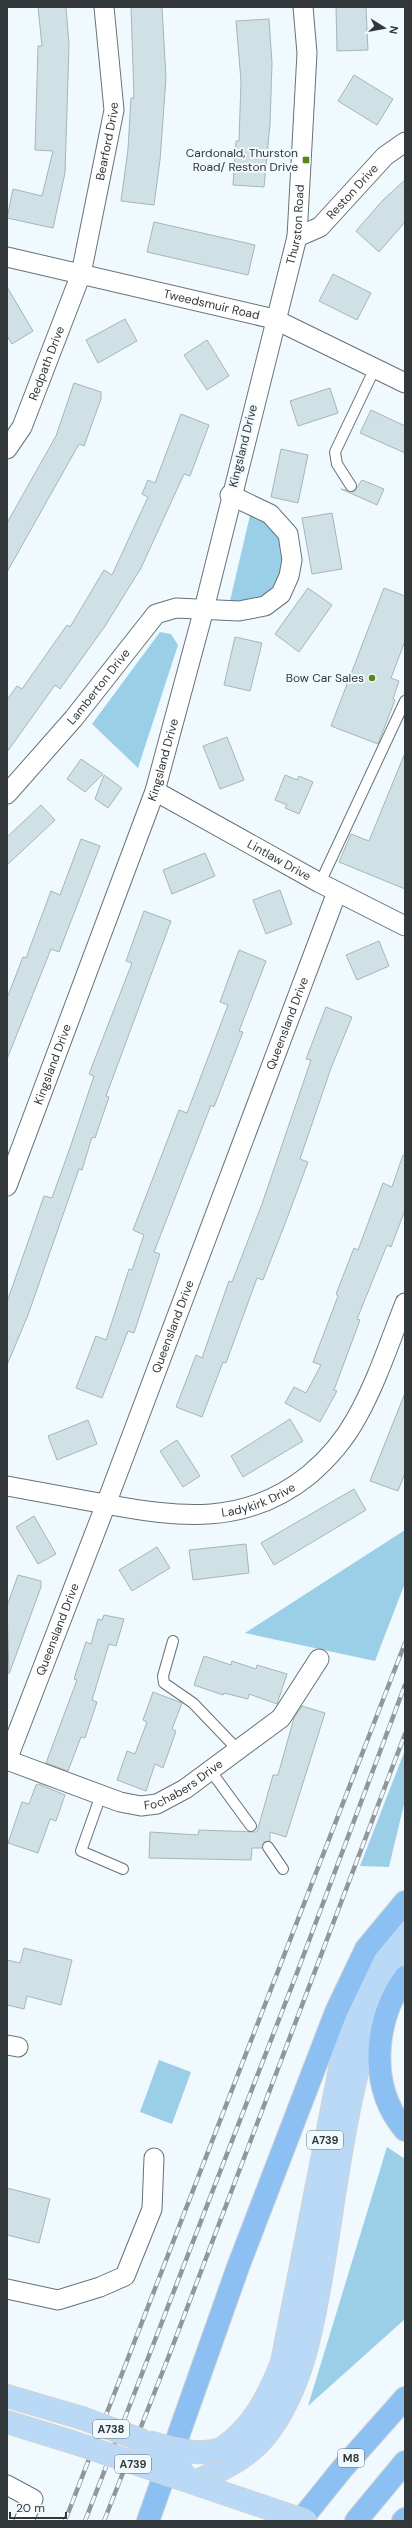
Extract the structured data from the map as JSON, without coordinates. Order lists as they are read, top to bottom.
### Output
{
  "streets": {
    "highway": ["M8"],
    "main road": ["A739", "A738"],
    "street": [
      "Bearford Drive",
      "Reston Drive",
      "Thurston Road",
      "Tweedsmuir Road",
      "Redpath Drive",
      "Kingsland Drive",
      "Lamberton Drive",
      "Lintlaw Drive",
      "Queensland Drive",
      "Ladykirk Drive",
      "Fochabers Drive"
    ]
  },
  "crossings": [
    ["Bearford Drive", "Tweedsmuir Road"],
    ["Bearford Drive", "Redpath Drive"],
    ["Reston Drive", "Thurston Road"],
    ["Thurston Road", "Tweedsmuir Road"],
    ["Thurston Road", "Kingsland Drive"],
    ["Tweedsmuir Road", "Redpath Drive"],
    ["Tweedsmuir Road", "Kingsland Drive"],
    ["Kingsland Drive", "Lamberton Drive"],
    ["Kingsland Drive", "Lintlaw Drive"],
    ["Lintlaw Drive", "Queensland Drive"],
    ["Queensland Drive", "Ladykirk Drive"],
    ["Queensland Drive", "Fochabers Drive"],
    ["A739", "A738"]
  ],
  "places": {
    "transit": ["Cardonald, Thurston Road/ Reston Drive"],
    "other": ["Bow Car Sales"]
  },
  "scale_bar": "20 m",
  "north": "right"
}
